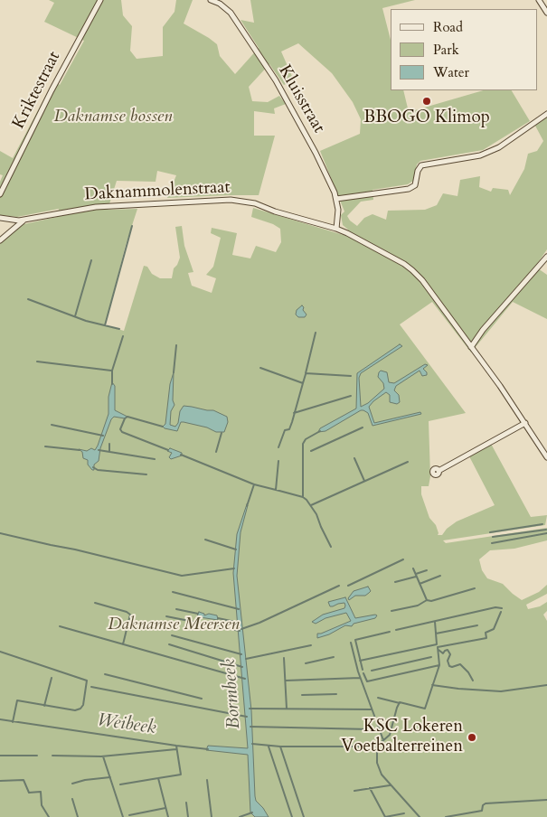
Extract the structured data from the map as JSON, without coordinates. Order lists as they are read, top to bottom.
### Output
{
  "streets": {
    "street": ["Kriktestraat", "Kluisstraat", "Daknammolenstraat"]
  },
  "crossings": [
    ["Kluisstraat", "Daknammolenstraat"]
  ],
  "water": ["Bormbeek", "Weibeek"],
  "parks": ["Daknamse bossen", "Daknamse Meersen"],
  "places": ["BBOGO Klimop", "KSC Lokeren Voetbalterreinen"],
  "legend": ["Road", "Park", "Water"]
}
